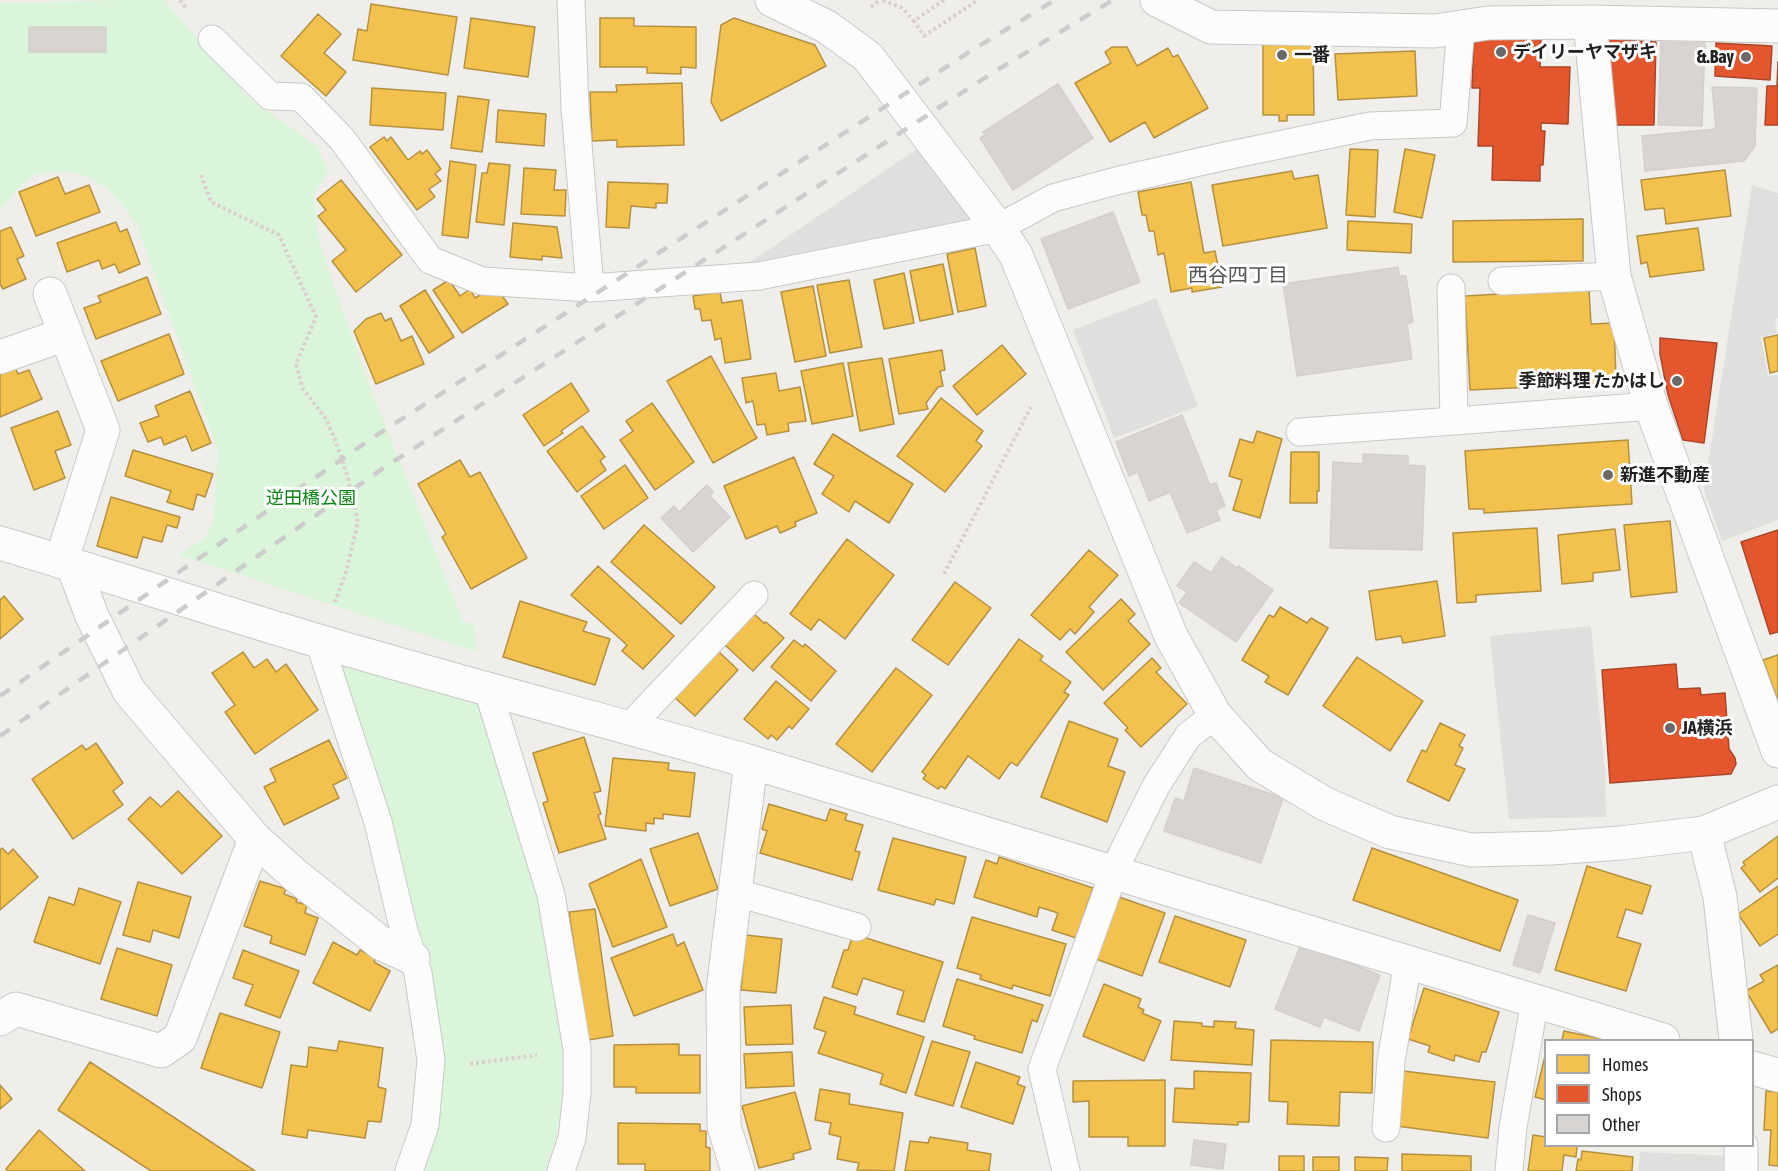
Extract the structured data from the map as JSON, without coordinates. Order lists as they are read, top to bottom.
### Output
{
  "districts": ["西谷四丁目"],
  "parks": ["逆田橋公園"],
  "places": [
    "デイリーヤマザキ",
    "一番",
    "&.Bay",
    "季節料理 たかはし",
    "新進不動産",
    "JA横浜"
  ],
  "legend": ["Homes", "Shops", "Other"]
}
